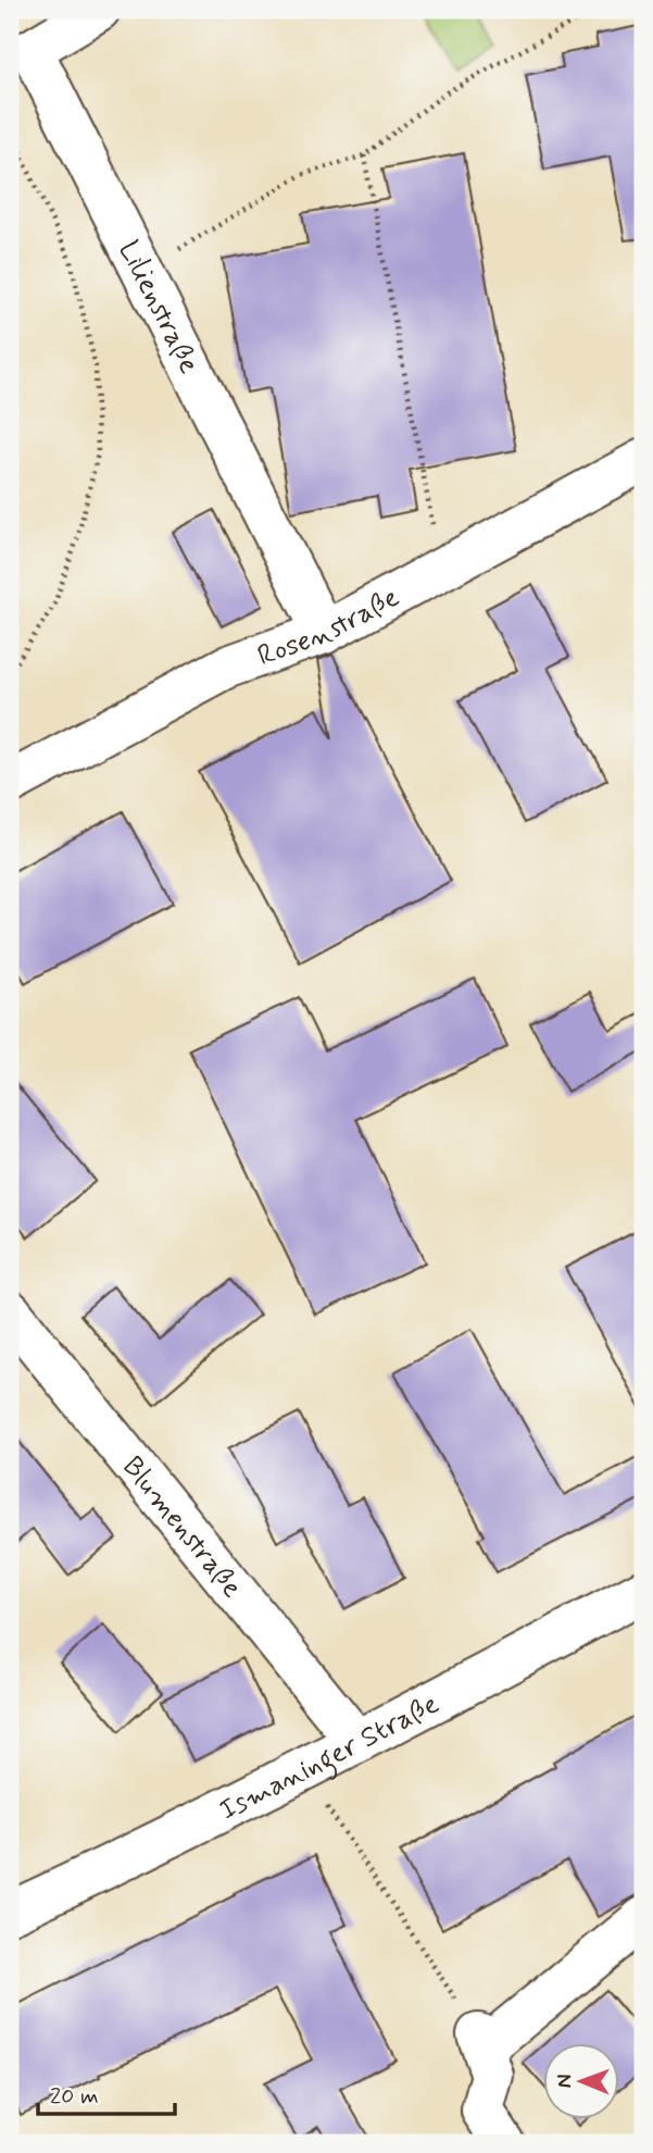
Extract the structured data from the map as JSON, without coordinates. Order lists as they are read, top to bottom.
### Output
{
  "streets": {
    "street": [
      "Lilienstraße",
      "Rosenstraße",
      "Blumenstraße",
      "Ismaninger Straße"
    ]
  },
  "crossings": [
    ["Lilienstraße", "Rosenstraße"],
    ["Blumenstraße", "Ismaninger Straße"]
  ],
  "scale_bar": "20 m",
  "north": "left"
}
